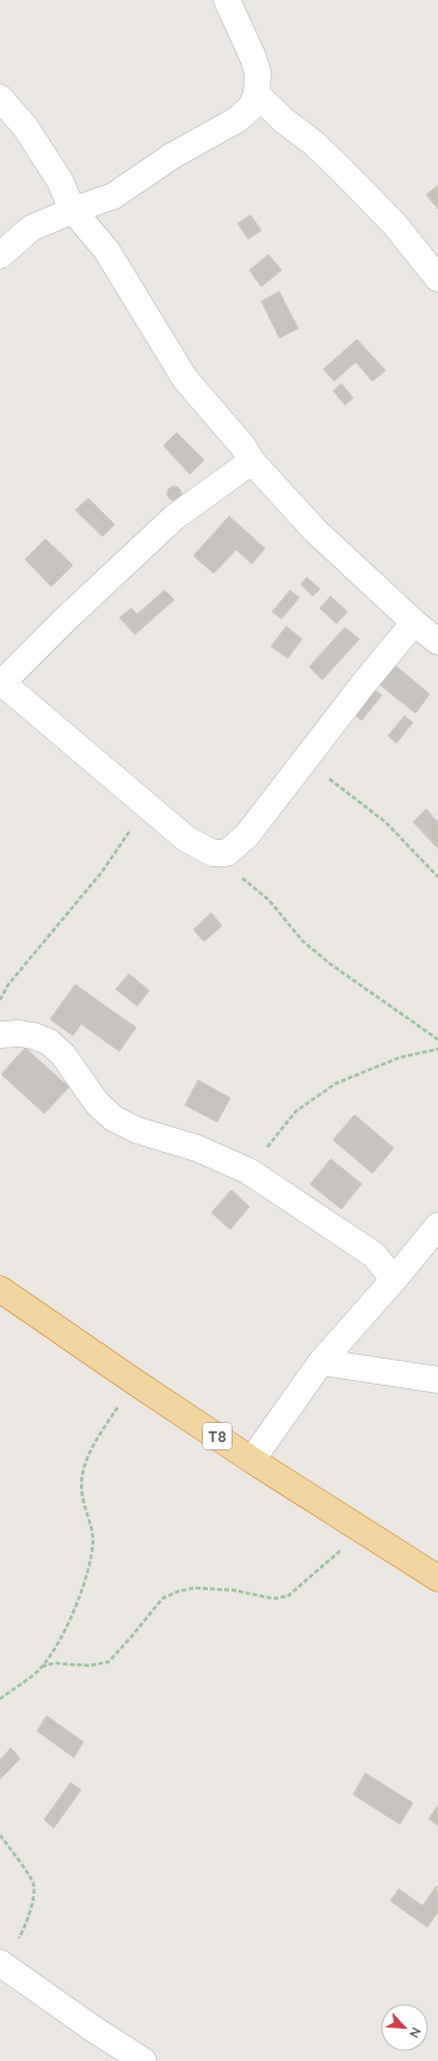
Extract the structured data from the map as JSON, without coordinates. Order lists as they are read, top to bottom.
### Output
{
  "streets": {
    "highway": ["T8"]
  },
  "north": "bottom right"
}
